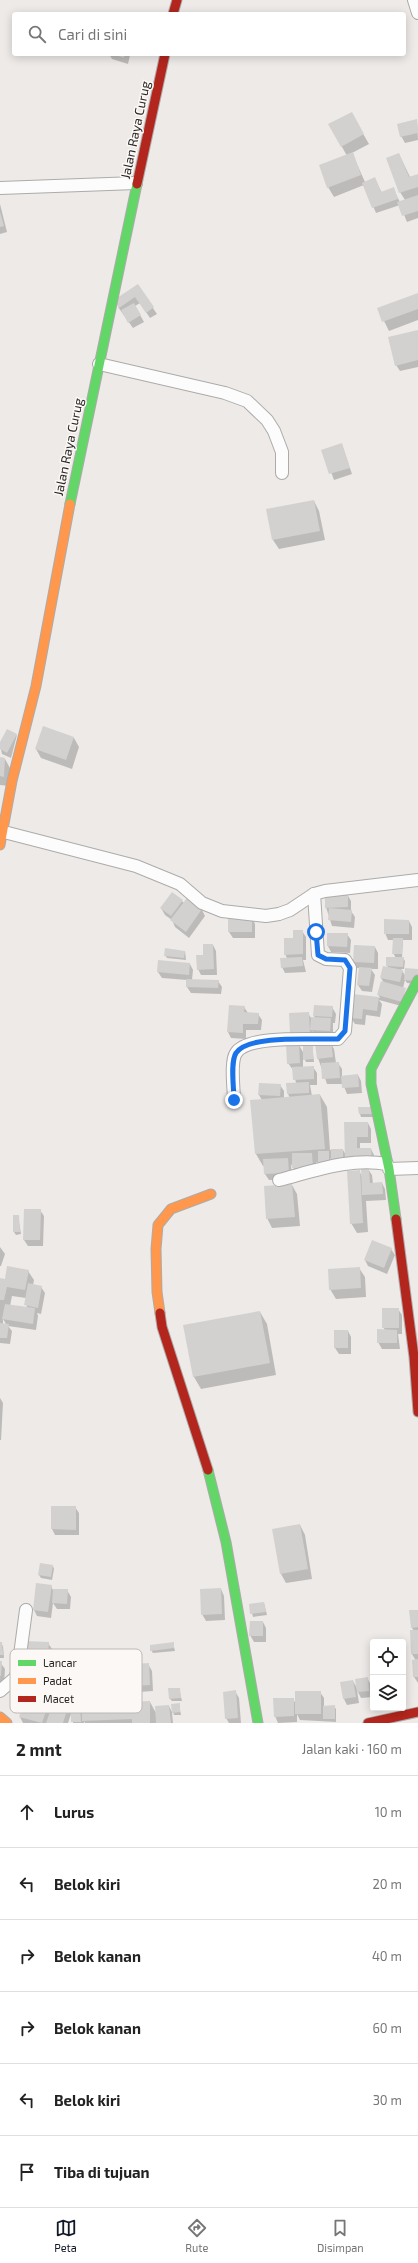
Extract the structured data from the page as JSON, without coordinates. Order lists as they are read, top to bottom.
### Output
{
  "streets": {
    "street": ["Jalan Raya Curug"]
  },
  "legend": ["Lancar", "Padat", "Macet"],
  "page": {
    "search": "Cari di sini",
    "heading": ["2 mnt", "Jalan kaki · 160 m"],
    "list": [
      ["Lurus", "10 m"],
      ["Belok kiri", "20 m"],
      ["Belok kanan", "40 m"],
      ["Belok kanan", "60 m"],
      ["Belok kiri", "30 m"],
      "Tiba di tujuan"
    ],
    "nav": ["Peta", "Rute", "Disimpan"]
  }
}
